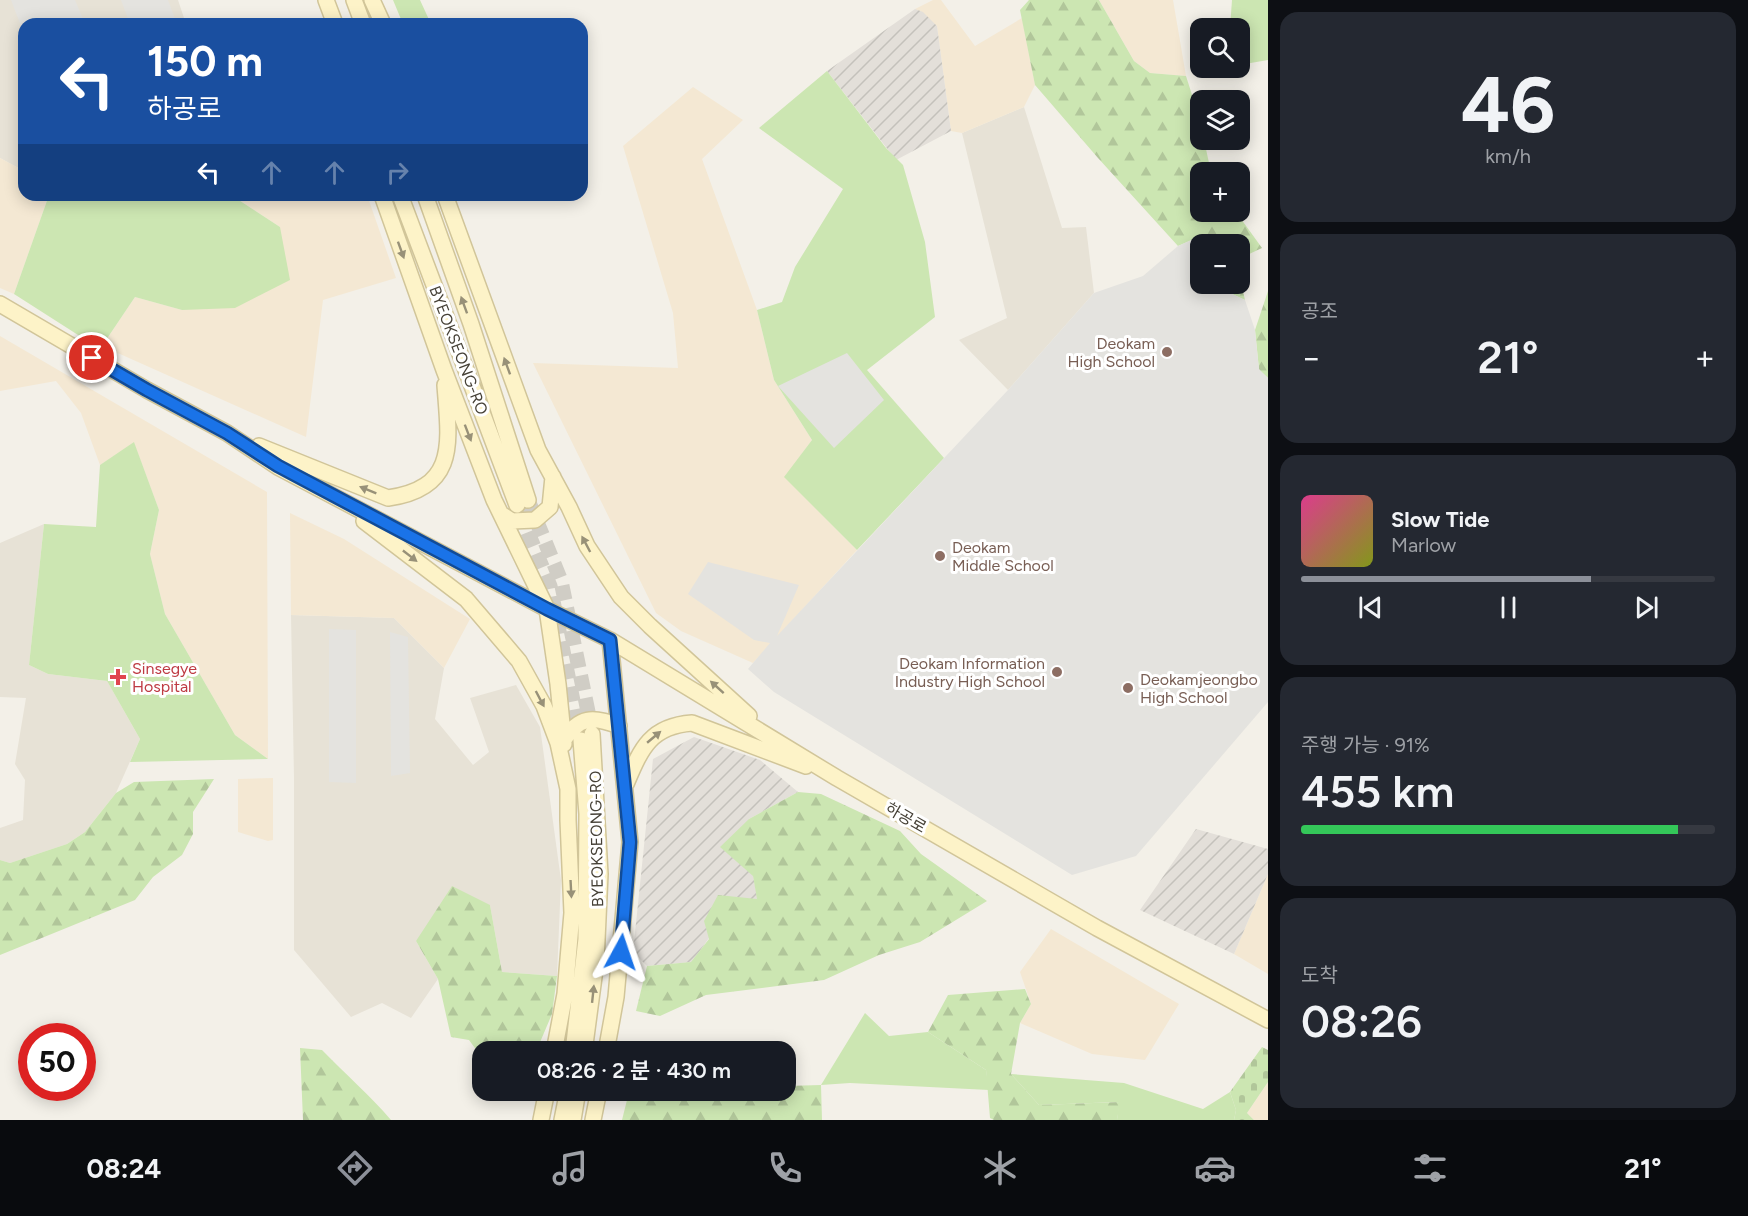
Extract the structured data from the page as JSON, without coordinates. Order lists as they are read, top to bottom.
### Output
{
  "streets": {
    "main road": ["BYEOKSEONG-RO", "하공로"]
  },
  "places": {
    "other": [
      "Deokam High School",
      "Deokam Middle School",
      "Deokam Information Industry High School",
      "Deokamjeongbo High School"
    ],
    "health": ["Sinsegye Hospital"]
  },
  "page": {
    "tile": [
      ["46", "km/h"],
      "공조",
      ["주행 가능 · 91%", "455 km"],
      ["도착", "08:26"]
    ],
    "map_buttons": ["+", "−"],
    "turn": ["150 m", "하공로"],
    "heat": ["−", "21°", "+"],
    "song": ["Slow Tide", "Marlow"],
    "limit": "50",
    "trip": "08:26 · 2 분 · 430 m",
    "tabs": ["08:24", "21°"]
  }
}
